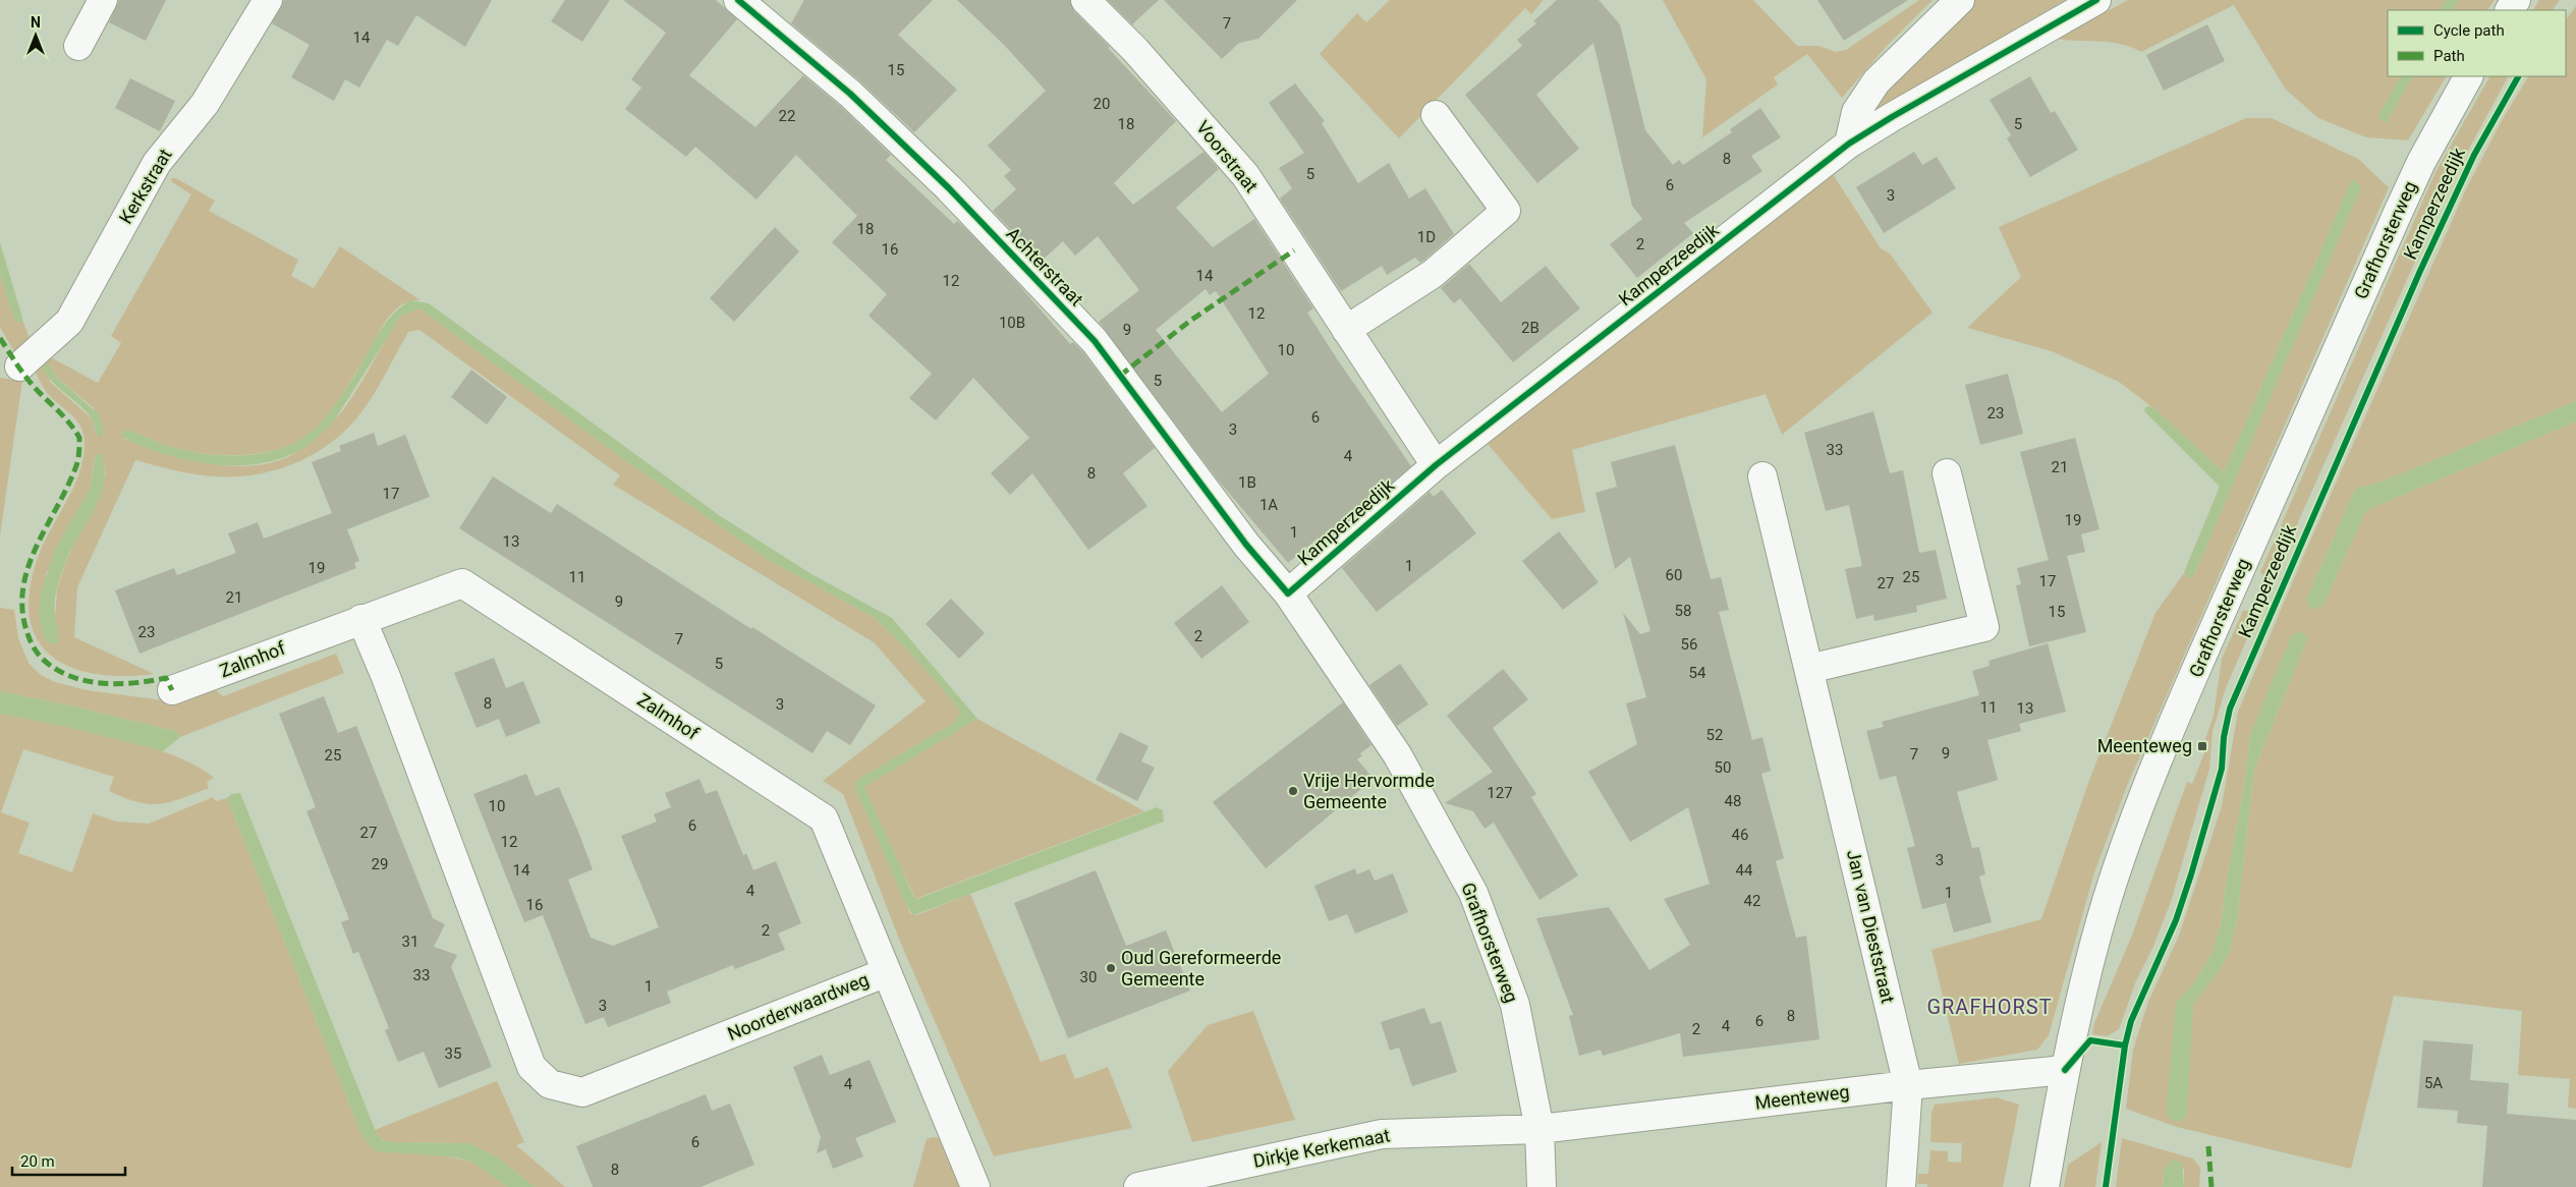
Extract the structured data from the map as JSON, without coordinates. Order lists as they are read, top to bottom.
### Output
{
  "streets": {
    "street": [
      "Voorstraat",
      "Kerkstraat",
      "Kamperzeedijk",
      "Grafhorsterweg",
      "Achterstraat",
      "Zalmhof",
      "Jan van Dieststraat",
      "Noorderwaardweg",
      "Meenteweg",
      "Dirkje Kerkemaat"
    ]
  },
  "crossings": [
    ["Voorstraat", "Kamperzeedijk"],
    ["Kamperzeedijk", "Grafhorsterweg"],
    ["Kamperzeedijk", "Achterstraat"],
    ["Grafhorsterweg", "Achterstraat"],
    ["Grafhorsterweg", "Meenteweg"],
    ["Grafhorsterweg", "Dirkje Kerkemaat"],
    ["Zalmhof", "Noorderwaardweg"],
    ["Jan van Dieststraat", "Meenteweg"],
    ["Meenteweg", "Dirkje Kerkemaat"]
  ],
  "districts": ["GRAFHORST"],
  "places": {
    "transit": ["Meenteweg"],
    "other": ["Vrije Hervormde Gemeente", "Oud Gereformeerde Gemeente"]
  },
  "house_numbers": [
    "7",
    "14",
    "15",
    "20",
    "22",
    "18",
    "5",
    "8",
    "5",
    "6",
    "3",
    "18",
    "1D",
    "2",
    "16",
    "14",
    "12",
    "12",
    "10B",
    "2B",
    "9",
    "10",
    "5",
    "23",
    "6",
    "3",
    "33",
    "4",
    "21",
    "8",
    "1B",
    "17",
    "1A",
    "19",
    "1",
    "13",
    "1",
    "19",
    "60",
    "11",
    "25",
    "17",
    "27",
    "21",
    "9",
    "58",
    "15",
    "23",
    "2",
    "7",
    "56",
    "5",
    "54",
    "8",
    "3",
    "11",
    "13",
    "52",
    "9",
    "7",
    "25",
    "50",
    "127",
    "48",
    "10",
    "6",
    "27",
    "46",
    "12",
    "3",
    "29",
    "14",
    "44",
    "4",
    "1",
    "42",
    "16",
    "2",
    "31",
    "33",
    "30",
    "1",
    "3",
    "8",
    "6",
    "4",
    "2",
    "35",
    "5A",
    "4",
    "6",
    "8"
  ],
  "legend": ["Cycle path", "Path"],
  "scale_bar": "20 m",
  "north": "top"
}
